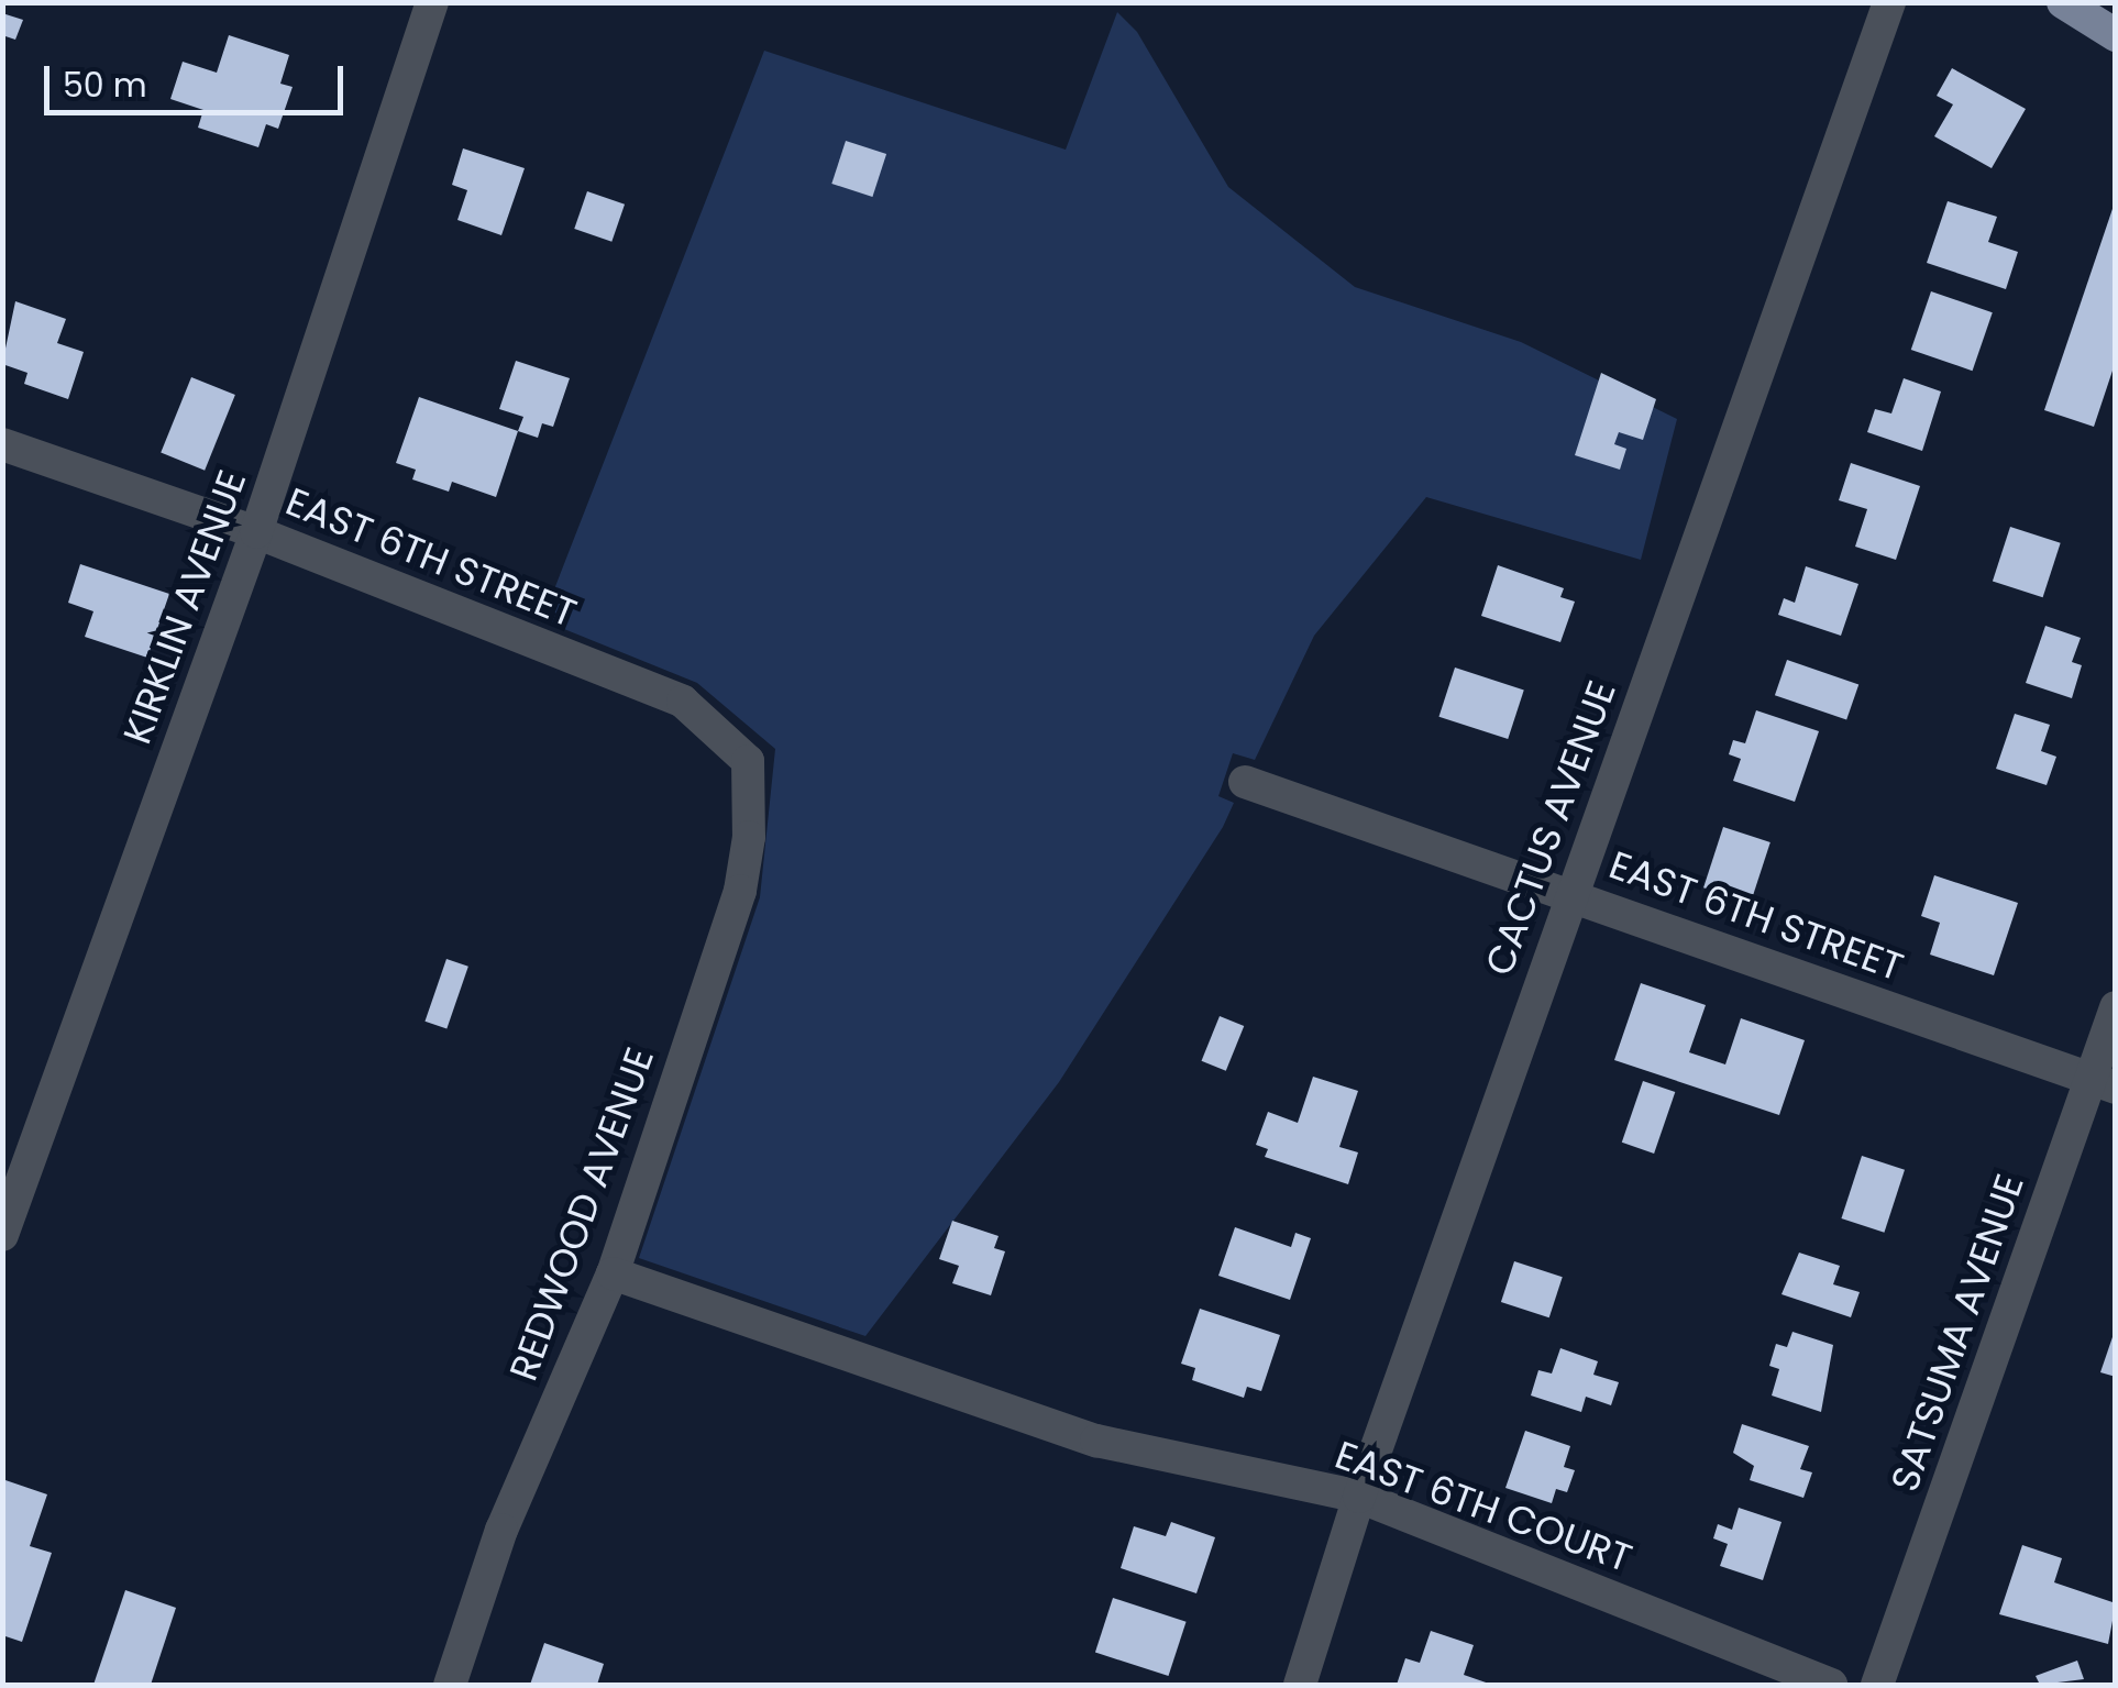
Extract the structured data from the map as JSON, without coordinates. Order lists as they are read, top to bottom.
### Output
{
  "streets": {
    "street": [
      "EAST 6TH STREET",
      "KIRKLIN AVENUE",
      "CACTUS AVENUE",
      "REDWOOD AVENUE",
      "SATSUMA AVENUE",
      "EAST 6TH COURT"
    ]
  },
  "crossings": [
    ["EAST 6TH STREET", "KIRKLIN AVENUE"],
    ["EAST 6TH STREET", "CACTUS AVENUE"],
    ["EAST 6TH STREET", "REDWOOD AVENUE"],
    ["EAST 6TH STREET", "SATSUMA AVENUE"],
    ["CACTUS AVENUE", "EAST 6TH COURT"],
    ["REDWOOD AVENUE", "EAST 6TH COURT"]
  ],
  "scale_bar": "50 m"
}
